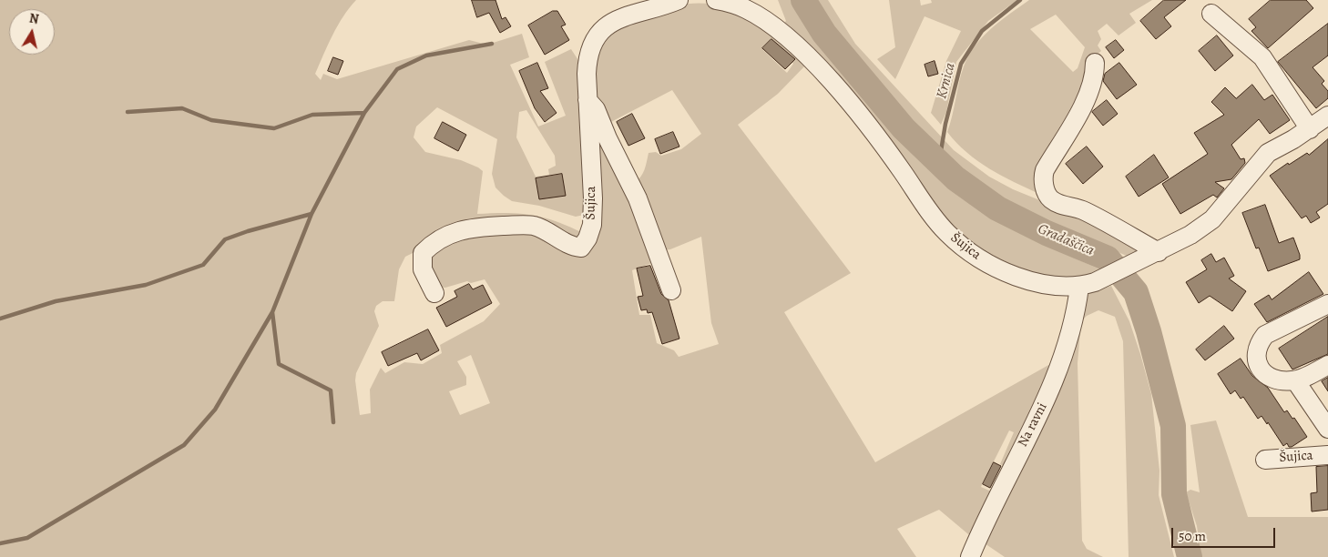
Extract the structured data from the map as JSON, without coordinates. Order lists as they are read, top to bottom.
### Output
{
  "streets": {
    "street": ["Šujica", "Na ravni"]
  },
  "crossings": [
    ["Šujica", "Na ravni"]
  ],
  "water": ["Krnica", "Gradaščica"],
  "scale_bar": "50 m",
  "north": "top"
}
